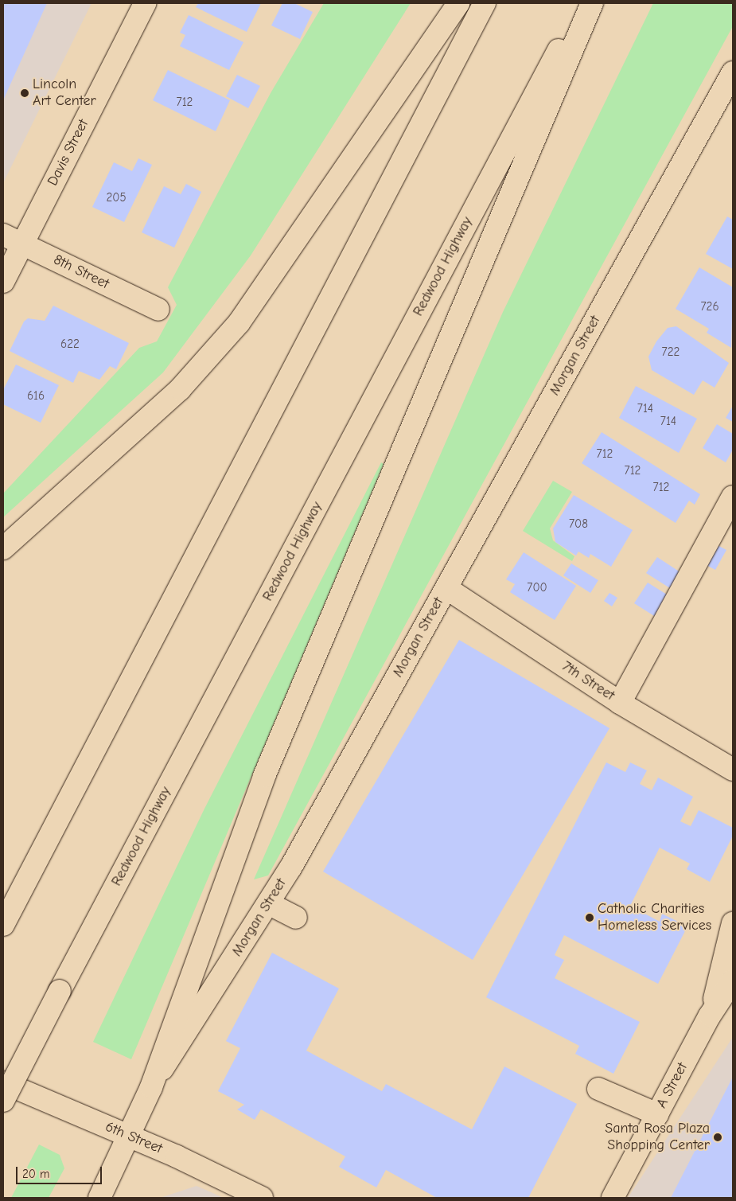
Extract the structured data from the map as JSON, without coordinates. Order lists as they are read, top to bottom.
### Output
{
  "streets": {
    "main road": [
      "Davis Street",
      "Redwood Highway",
      "8th Street",
      "Morgan Street",
      "7th Street",
      "A Street",
      "6th Street"
    ]
  },
  "crossings": [
    ["Davis Street", "8th Street"],
    ["Morgan Street", "7th Street"],
    ["Morgan Street", "6th Street"]
  ],
  "places": ["Lincoln Art Center", "Catholic Charities Homeless Services", "Santa Rosa Plaza Shopping Center"],
  "house_numbers": [
    "712",
    "205",
    "726",
    "622",
    "722",
    "616",
    "714",
    "714",
    "712",
    "712",
    "712",
    "708",
    "700"
  ],
  "scale_bar": "20 m"
}
